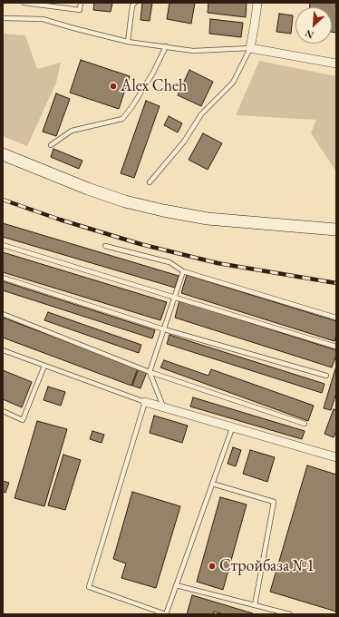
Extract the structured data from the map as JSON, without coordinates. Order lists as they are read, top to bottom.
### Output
{
  "places": ["Alex Cheh", "Стройбаза №1"],
  "north": "bottom left"
}
